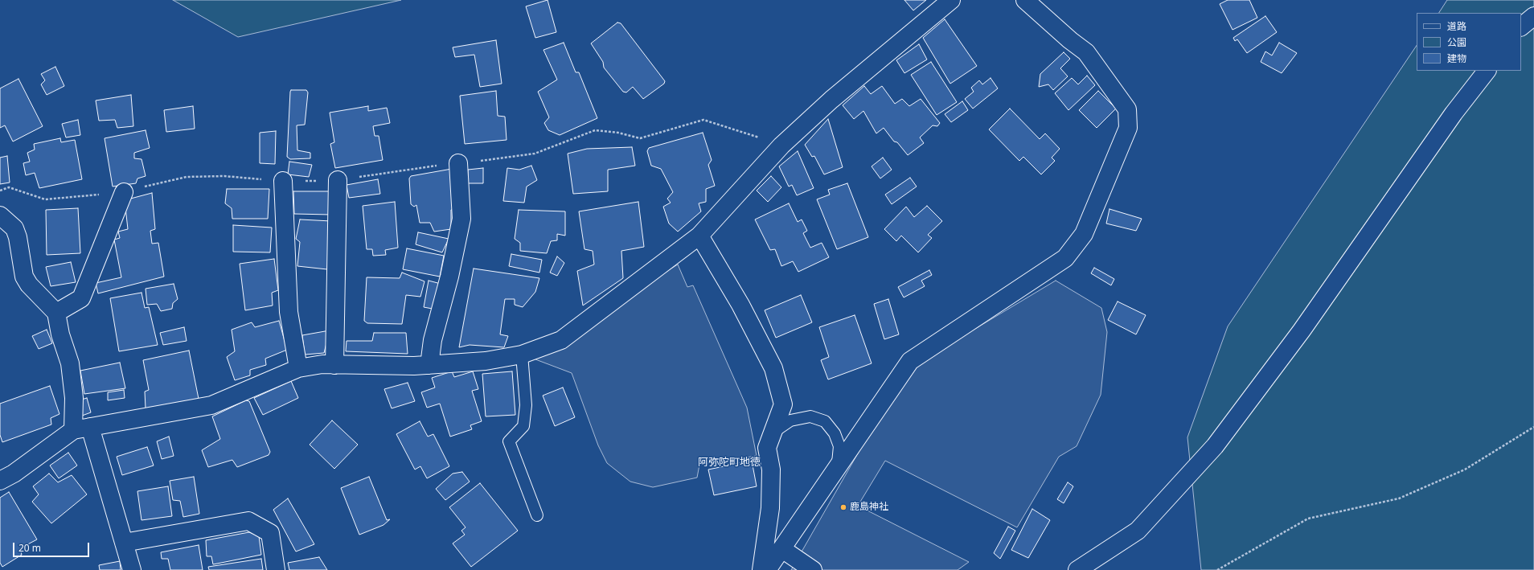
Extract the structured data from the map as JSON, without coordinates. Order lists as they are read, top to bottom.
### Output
{
  "districts": ["阿弥陀町地徳"],
  "places": ["鹿島神社"],
  "legend": ["道路", "公園", "建物"],
  "scale_bar": "20 m"
}
